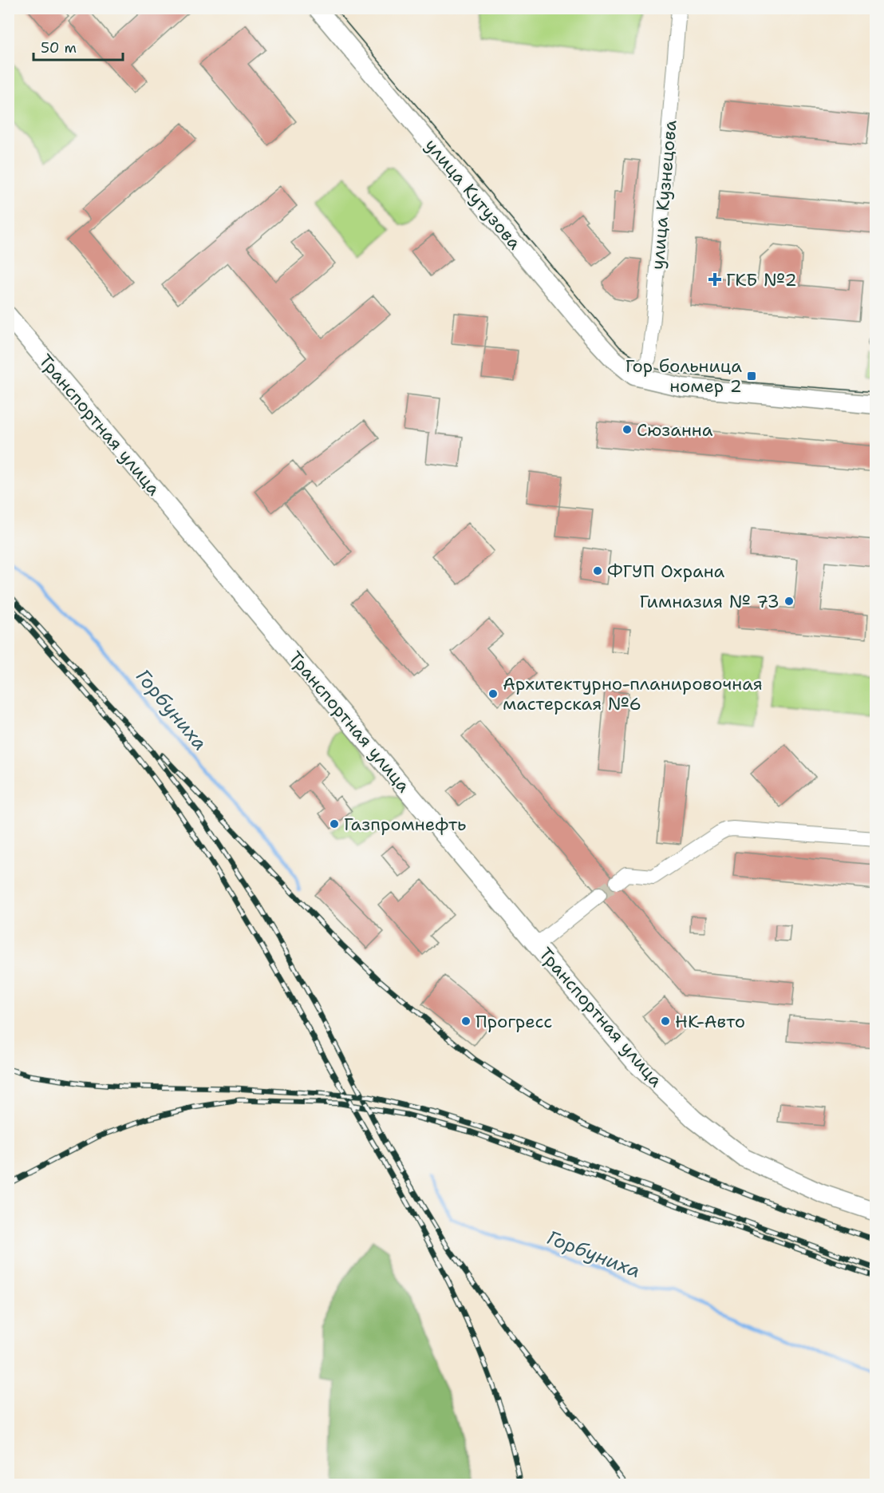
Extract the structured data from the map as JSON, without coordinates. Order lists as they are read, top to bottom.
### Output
{
  "streets": {
    "main road": ["улица Кутузова", "Транспортная улица"],
    "street": ["улица Кузнецова"]
  },
  "crossings": [
    ["улица Кутузова", "улица Кузнецова"]
  ],
  "water": ["Горбуниха"],
  "places": {
    "health": ["ГКБ №2"],
    "transit": ["Гор больница номер 2"],
    "other": [
      "Сюзанна",
      "ФГУП Охрана",
      "Гимназия № 73",
      "Архитектурно-планировочная мастерская №6",
      "Газпромнефть",
      "Прогресс",
      "НК-Авто"
    ]
  },
  "scale_bar": "50 m"
}
